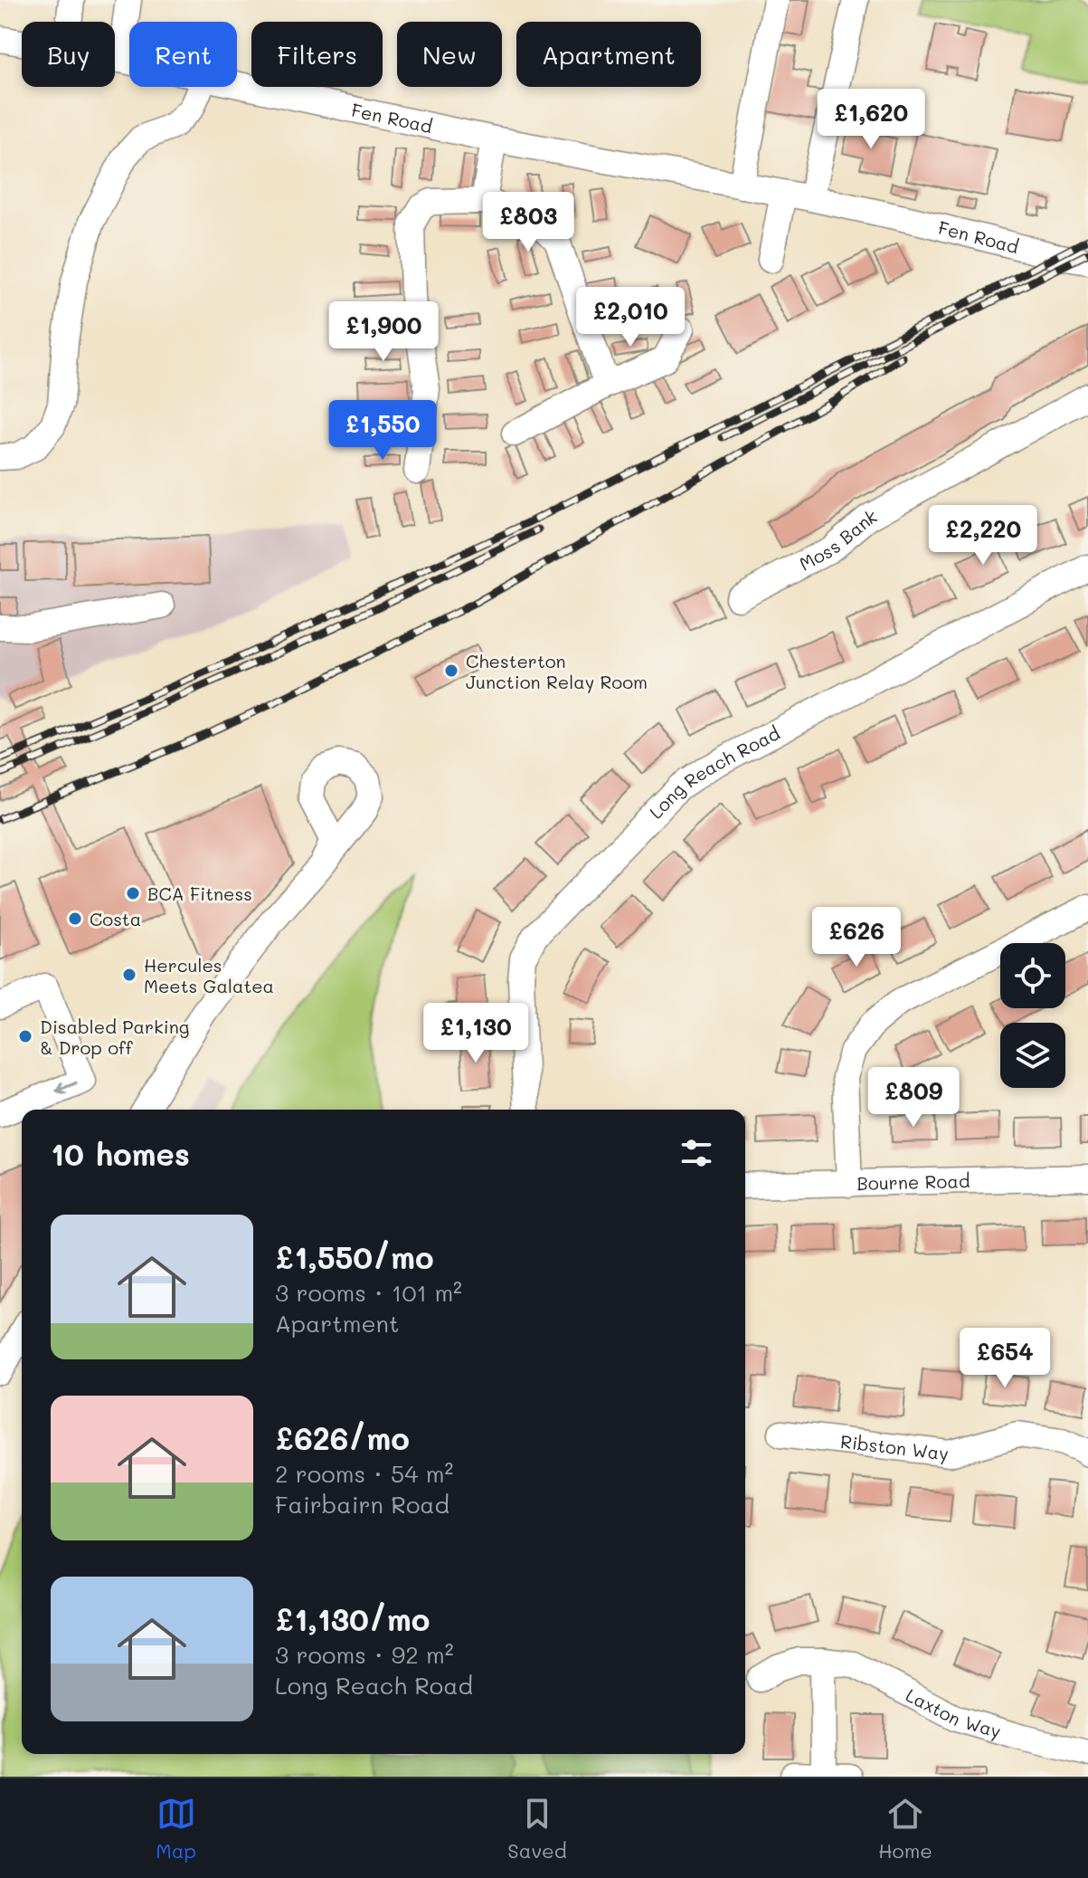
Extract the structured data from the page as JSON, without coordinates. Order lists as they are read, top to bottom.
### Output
{
  "streets": {
    "street": [
      "Fen Road",
      "Moss Bank",
      "Long Reach Road",
      "Bourne Road",
      "Ribston Way",
      "Laxton Way"
    ]
  },
  "places": [
    "Chesterton Junction Relay Room",
    "BCA Fitness",
    "Costa",
    "Hercules Meets Galatea",
    "Disabled Parking & Drop off"
  ],
  "page": {
    "chip": [
      "Buy",
      "Rent",
      "Filters",
      "New",
      "Apartment"
    ],
    "price": [
      "£1,620",
      "£803",
      "£2,010",
      "£1,900",
      "£1,550",
      "£2,220",
      "£626",
      "£1,130",
      "£809",
      "£654"
    ],
    "heading": "10 homes",
    "list": [
      {
        "name": "£1,550/mo",
        "note": "3 rooms · 101 m² · Apartment"
      },
      {
        "name": "£626/mo",
        "note": "2 rooms · 54 m² · Fairbairn Road"
      },
      {
        "name": "£1,130/mo",
        "note": "3 rooms · 92 m² · Long Reach Road"
      }
    ],
    "tabs": ["Map", "Saved", "Home"]
  }
}
